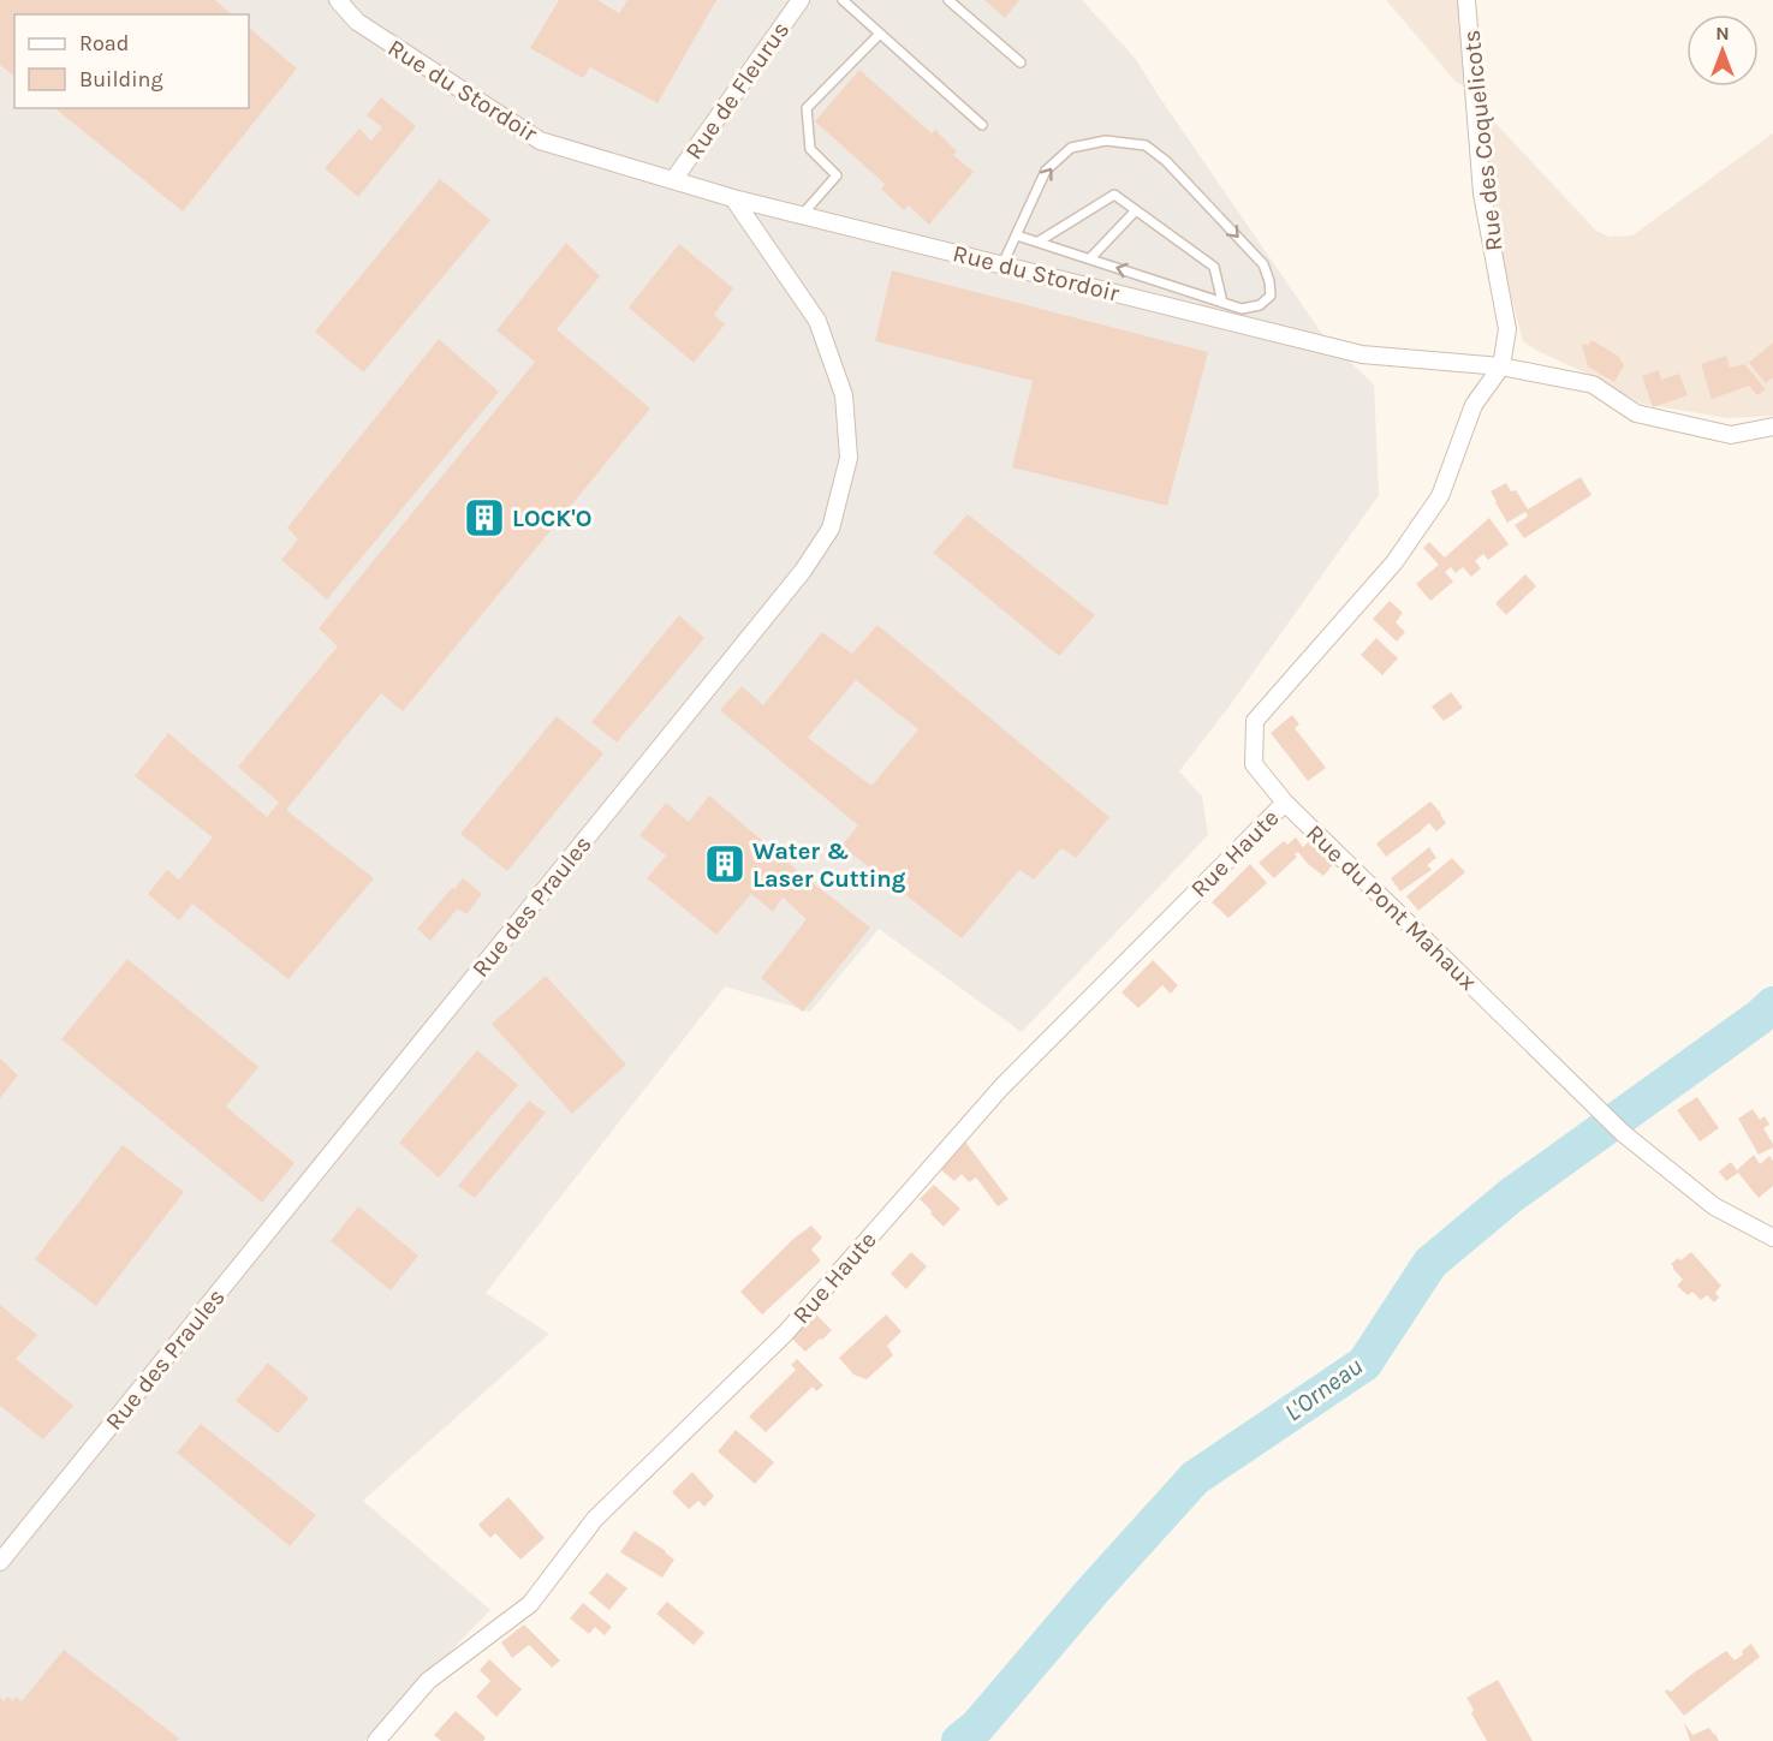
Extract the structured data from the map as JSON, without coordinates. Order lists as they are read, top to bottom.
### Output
{
  "streets": {
    "street": [
      "Rue du Stordoir",
      "Rue de Fleurus",
      "Rue des Coquelicots",
      "Rue Haute",
      "Rue des Praules",
      "Rue du Pont Mahaux"
    ]
  },
  "crossings": [
    ["Rue du Stordoir", "Rue de Fleurus"],
    ["Rue du Stordoir", "Rue des Coquelicots"],
    ["Rue du Stordoir", "Rue des Praules"],
    ["Rue du Stordoir", "Rue du Pont Mahaux"],
    ["Rue des Coquelicots", "Rue du Pont Mahaux"],
    ["Rue Haute", "Rue du Pont Mahaux"]
  ],
  "water": ["L'Orneau"],
  "places": {
    "building": ["LOCK'O", "Water & Laser Cutting"]
  },
  "legend": ["Road", "Building"],
  "north": "top"
}
